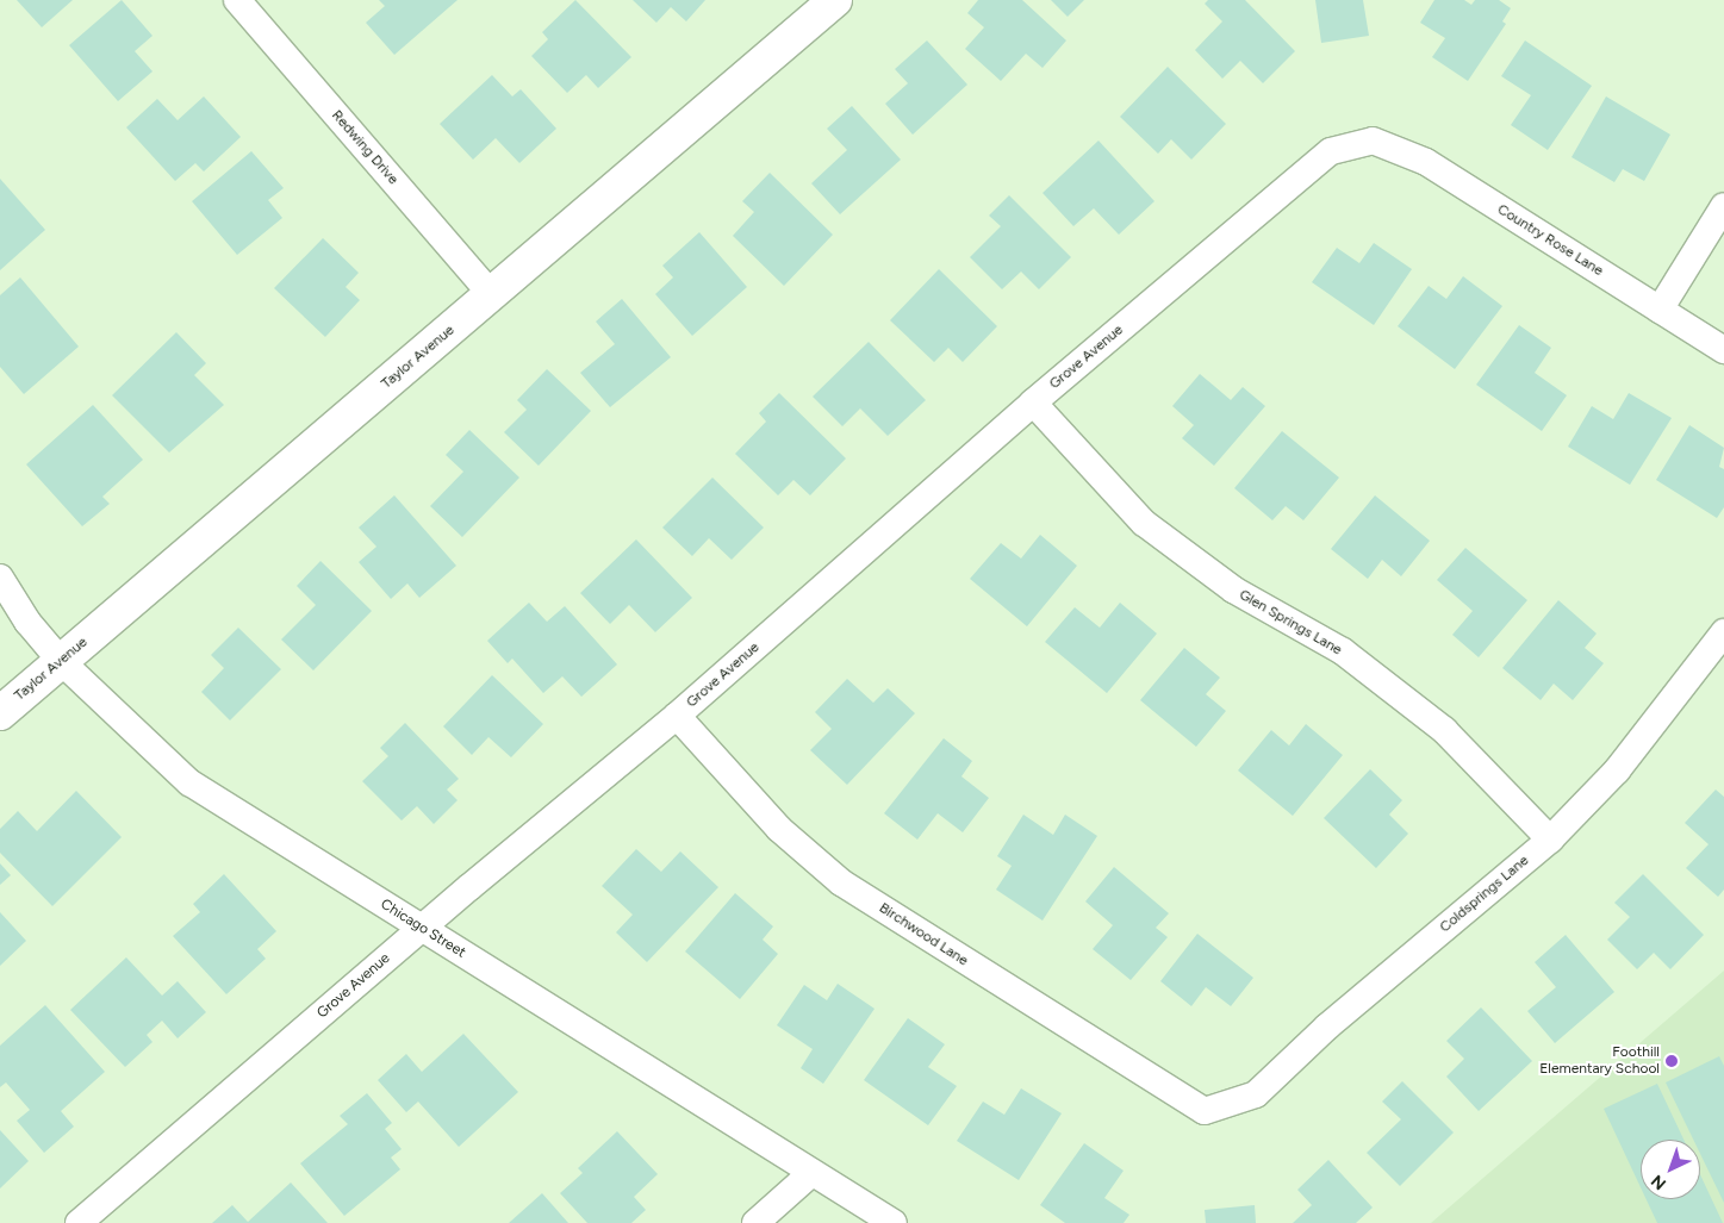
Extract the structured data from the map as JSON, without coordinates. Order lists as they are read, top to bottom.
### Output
{
  "streets": {
    "street": [
      "Redwing Drive",
      "Country Rose Lane",
      "Taylor Avenue",
      "Grove Avenue",
      "Glen Springs Lane",
      "Coldsprings Lane",
      "Chicago Street",
      "Birchwood Lane"
    ]
  },
  "crossings": [
    ["Redwing Drive", "Taylor Avenue"],
    ["Country Rose Lane", "Grove Avenue"],
    ["Taylor Avenue", "Chicago Street"],
    ["Grove Avenue", "Glen Springs Lane"],
    ["Grove Avenue", "Chicago Street"],
    ["Grove Avenue", "Birchwood Lane"],
    ["Glen Springs Lane", "Coldsprings Lane"],
    ["Coldsprings Lane", "Birchwood Lane"]
  ],
  "places": ["Foothill Elementary School"],
  "north": "bottom left"
}
